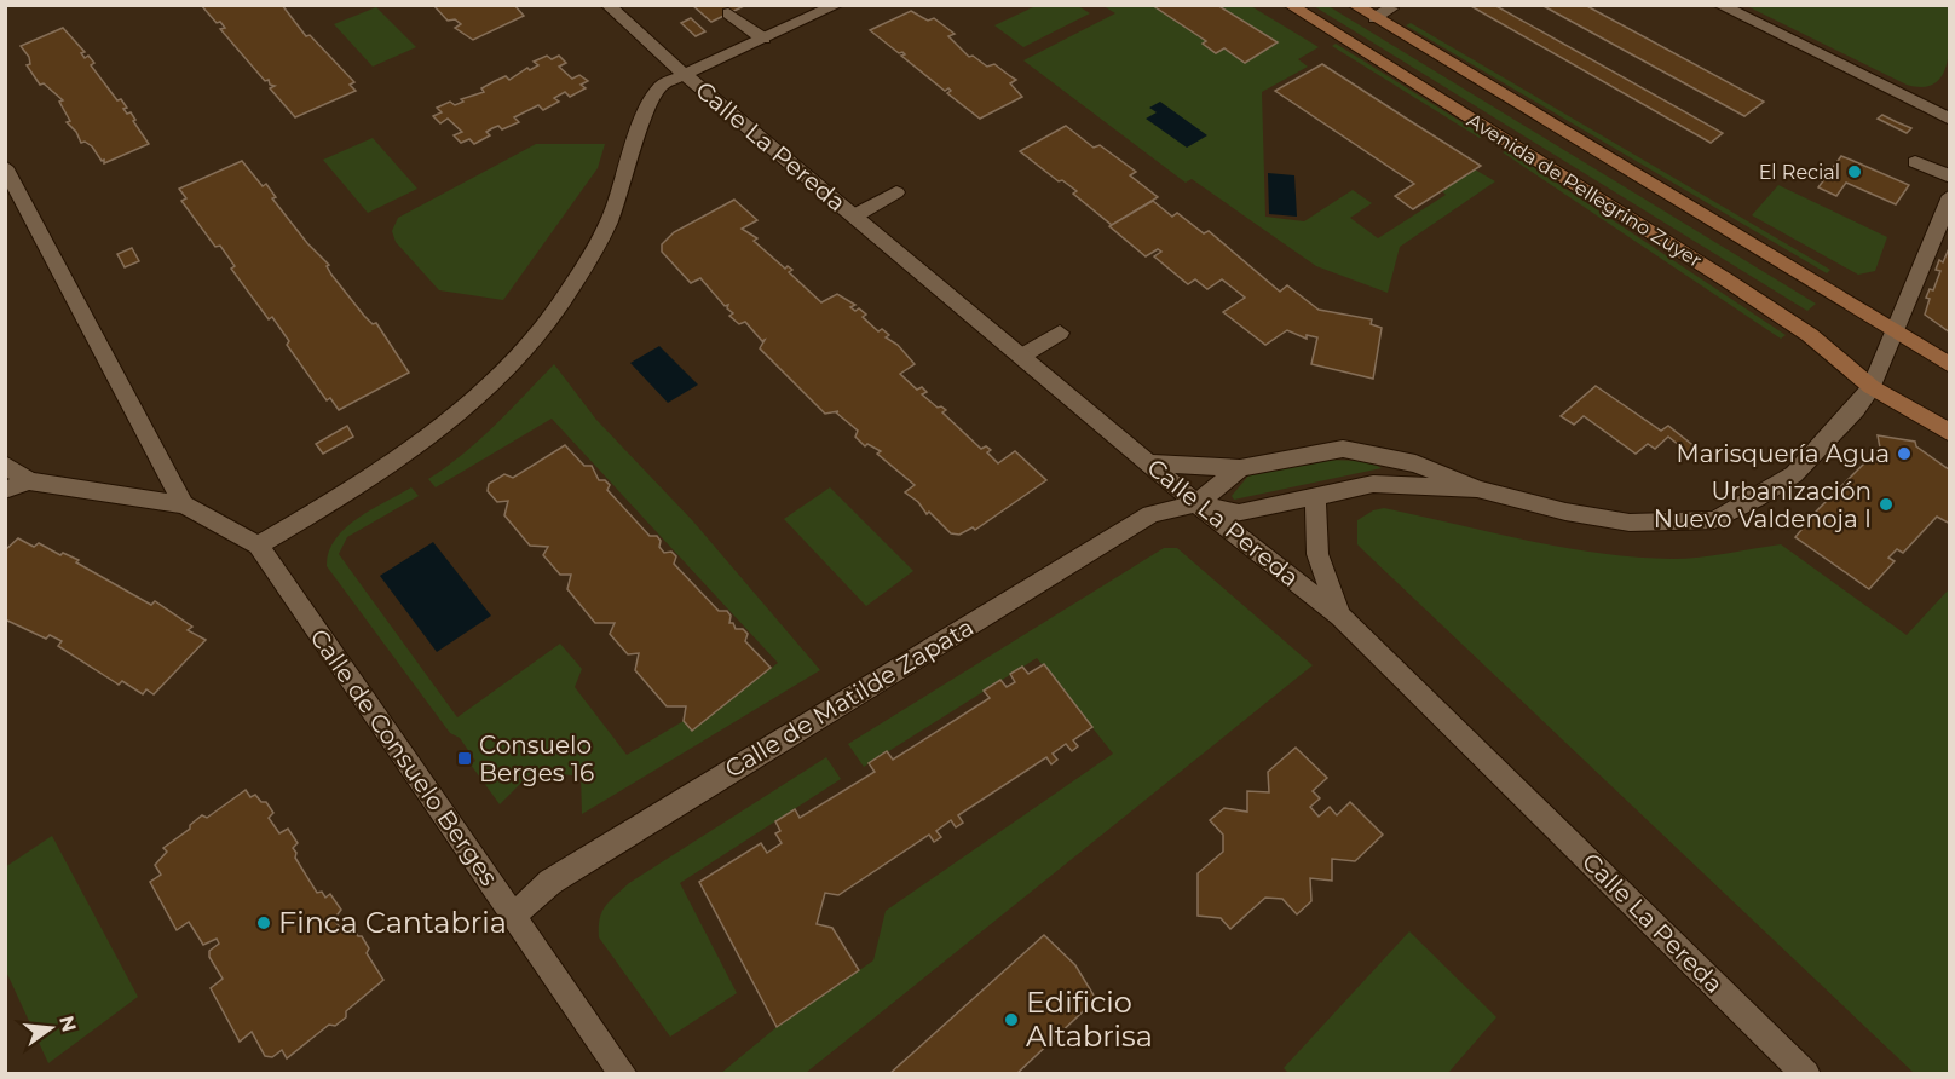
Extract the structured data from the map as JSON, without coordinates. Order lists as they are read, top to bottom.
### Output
{
  "streets": {
    "main road": ["Avenida de Pellegrino Zuyer"],
    "street": ["Calle La Pereda", "Calle de Matilde Zapata", "Calle de Consuelo Berges"]
  },
  "crossings": [
    ["Calle La Pereda", "Calle de Matilde Zapata"],
    ["Calle de Matilde Zapata", "Calle de Consuelo Berges"]
  ],
  "places": {
    "other": [
      "El Recial",
      "Marisquería Agua",
      "Urbanización Nuevo Valdenoja I",
      "Finca Cantabria",
      "Edificio Altabrisa"
    ],
    "transit": ["Consuelo Berges 16"]
  },
  "north": "right"
}
